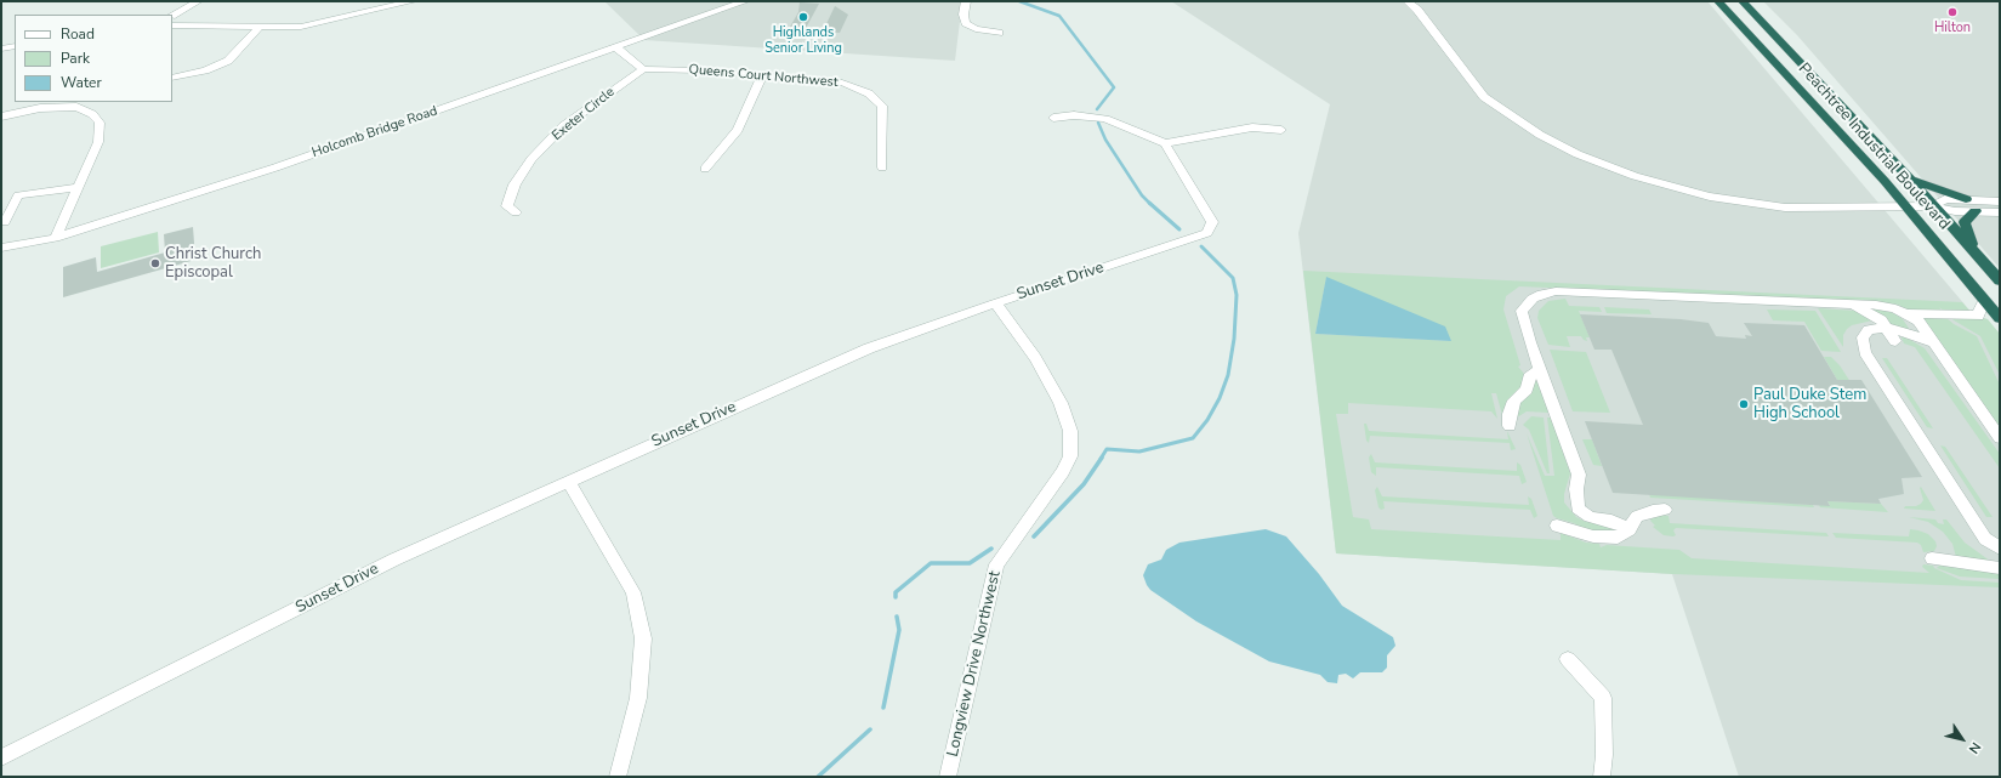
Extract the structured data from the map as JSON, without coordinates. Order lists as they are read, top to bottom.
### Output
{
  "streets": {
    "highway": ["Peachtree Industrial Boulevard"],
    "street": [
      "Queens Court Northwest",
      "Exeter Circle",
      "Holcomb Bridge Road",
      "Sunset Drive",
      "Longview Drive Northwest"
    ]
  },
  "crossings": [
    ["Queens Court Northwest", "Exeter Circle"],
    ["Sunset Drive", "Longview Drive Northwest"]
  ],
  "places": [
    "Hilton",
    "Highlands Senior Living",
    "Christ Church Episcopal",
    "Paul Duke Stem High School"
  ],
  "legend": ["Road", "Park", "Water"],
  "north": "bottom right"
}
